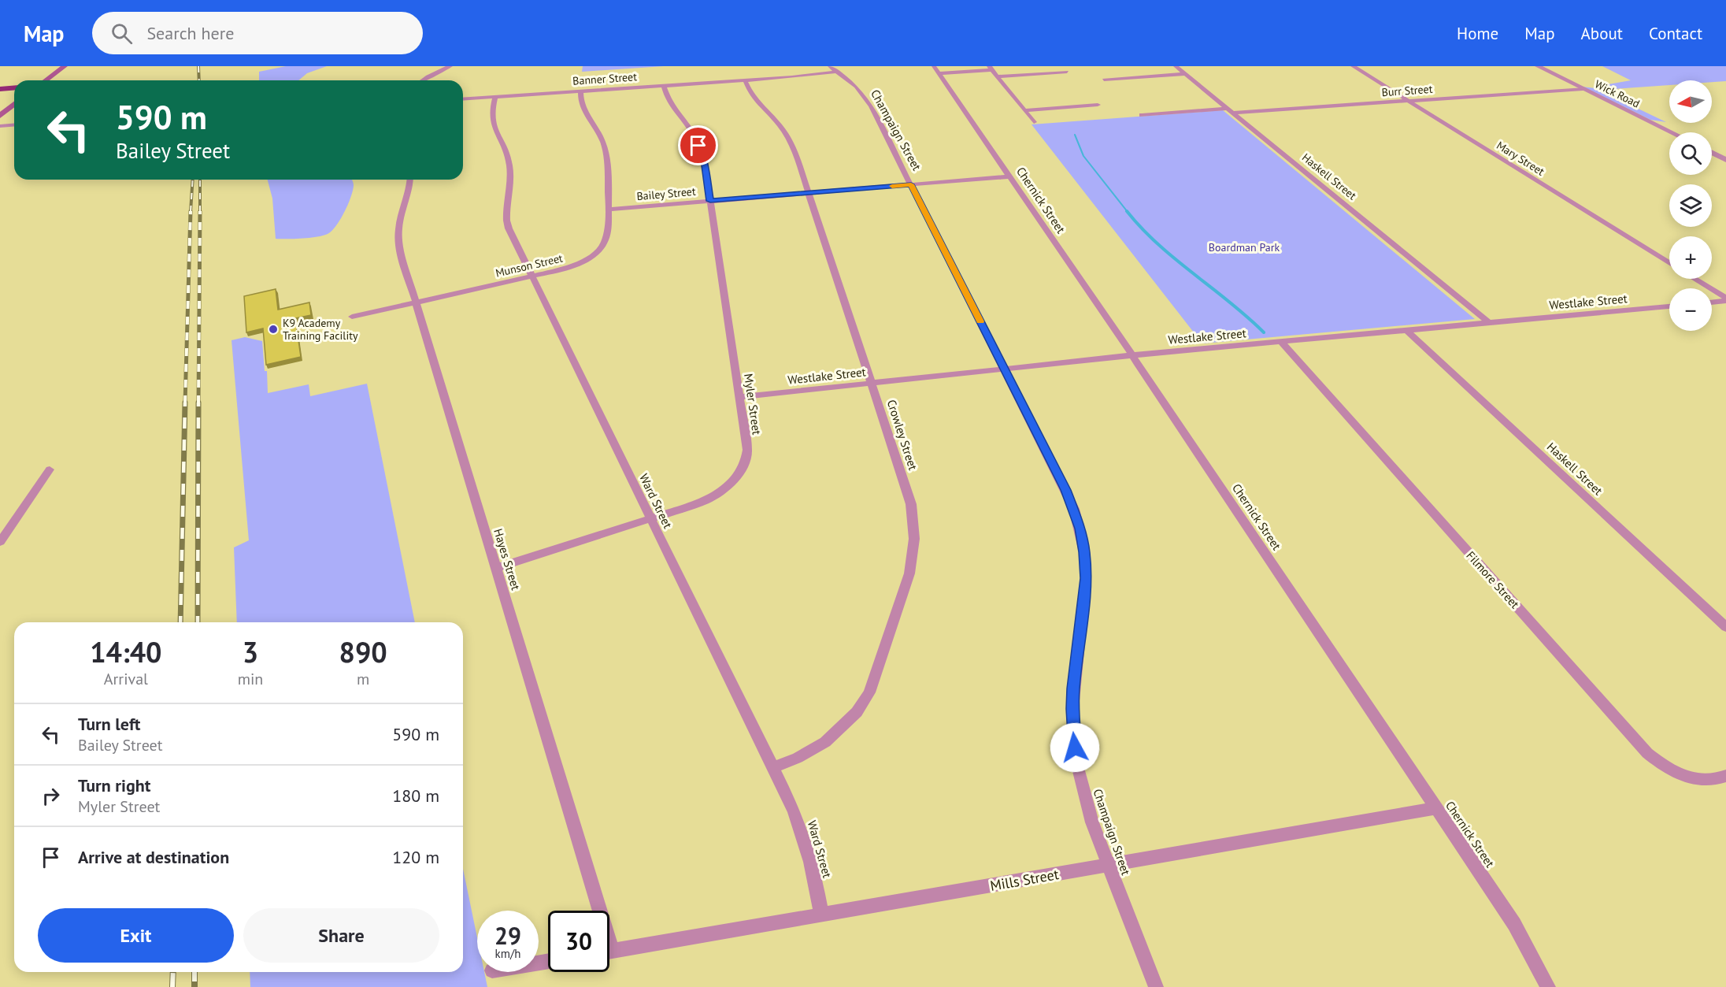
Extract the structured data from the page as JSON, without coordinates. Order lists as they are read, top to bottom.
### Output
{
  "streets": {
    "street": [
      "Banner Street",
      "Burr Street",
      "Wick Road",
      "Champaign Street",
      "Mary Street",
      "Haskell Street",
      "Bailey Street",
      "Chernick Street",
      "Munson Street",
      "Westlake Street",
      "Myler Street",
      "Crowley Street",
      "Ward Street",
      "Hayes Street",
      "Filmore Street",
      "Mills Street"
    ]
  },
  "crossings": [
    ["Banner Street", "Champaign Street"],
    ["Banner Street", "Munson Street"],
    ["Banner Street", "Myler Street"],
    ["Banner Street", "Crowley Street"],
    ["Banner Street", "Ward Street"],
    ["Burr Street", "Wick Road"],
    ["Burr Street", "Mary Street"],
    ["Burr Street", "Haskell Street"],
    ["Champaign Street", "Bailey Street"],
    ["Champaign Street", "Westlake Street"],
    ["Champaign Street", "Mills Street"],
    ["Haskell Street", "Westlake Street"],
    ["Bailey Street", "Chernick Street"],
    ["Bailey Street", "Munson Street"],
    ["Bailey Street", "Myler Street"],
    ["Bailey Street", "Crowley Street"],
    ["Chernick Street", "Westlake Street"],
    ["Chernick Street", "Mills Street"],
    ["Munson Street", "Ward Street"],
    ["Munson Street", "Hayes Street"],
    ["Westlake Street", "Myler Street"],
    ["Westlake Street", "Crowley Street"],
    ["Westlake Street", "Filmore Street"],
    ["Myler Street", "Ward Street"],
    ["Myler Street", "Hayes Street"],
    ["Crowley Street", "Ward Street"],
    ["Ward Street", "Mills Street"]
  ],
  "parks": ["Boardman Park"],
  "places": ["K9 Academy Training Facility"],
  "north": "left",
  "page": {
    "header": "Map",
    "search": "Search here",
    "nav": [
      "Home",
      "Map",
      "About",
      "Contact"
    ],
    "map_buttons": ["+", "−"],
    "turn": ["590 m", "Bailey Street"],
    "eta": [
      "14:40",
      "Arrival",
      "3",
      "min",
      "890",
      "m"
    ],
    "list": [
      {
        "name": "Turn left",
        "note": "Bailey Street",
        "value": "590 m"
      },
      {
        "name": "Turn right",
        "note": "Myler Street",
        "value": "180 m"
      },
      {
        "name": "Arrive at destination",
        "value": "120 m"
      }
    ],
    "buttons": ["Exit", "Share"],
    "speed": "29 km/h",
    "limit": "30"
  }
}
